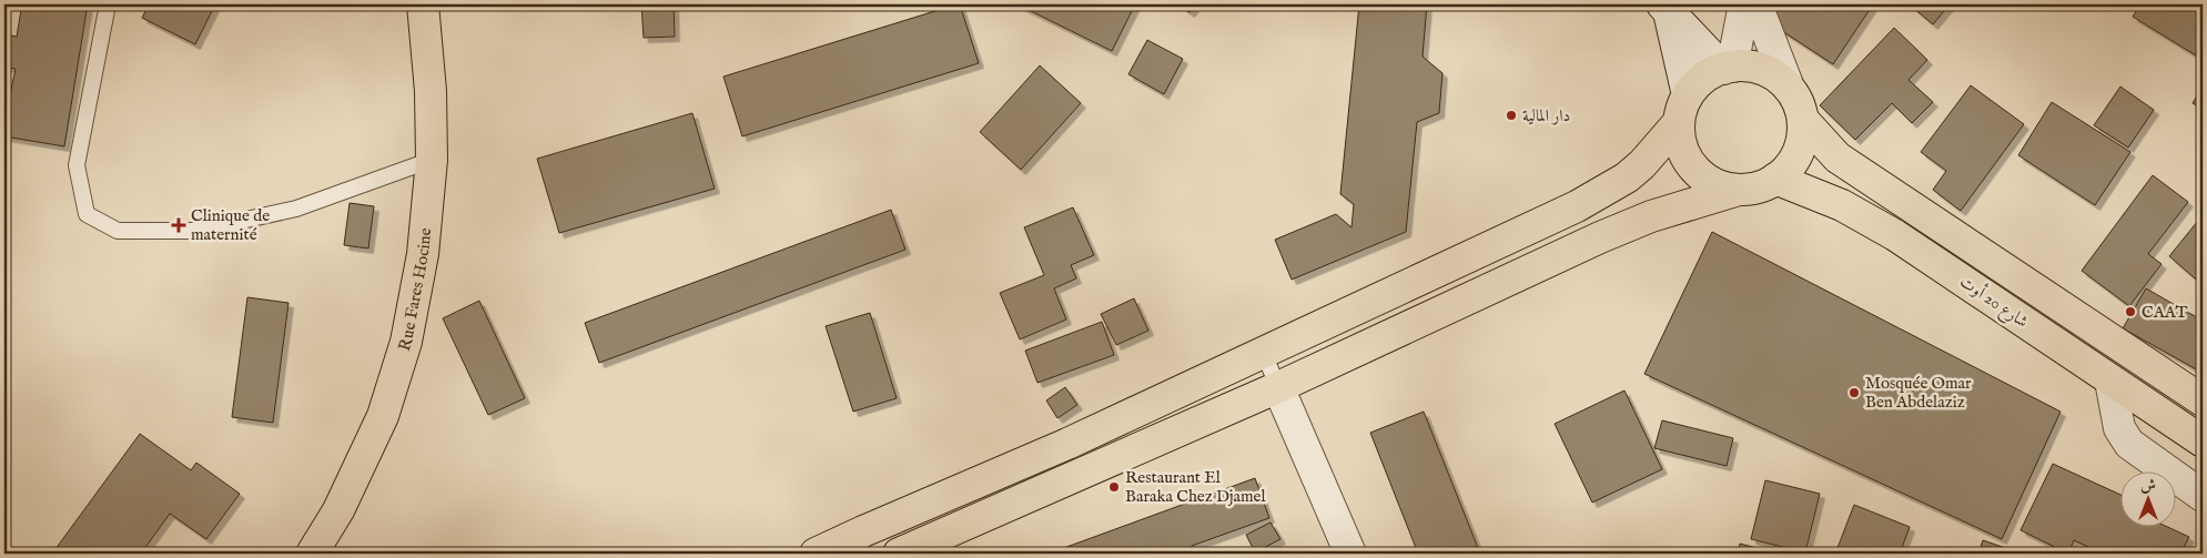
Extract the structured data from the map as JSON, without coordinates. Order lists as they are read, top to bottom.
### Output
{
  "streets": {
    "main road": ["Rue Fares Hocine", "شارع 20 أوت"]
  },
  "places": {
    "other": [
      "دار المالية",
      "CAAT",
      "Mosquée Omar Ben Abdelaziz",
      "Restaurant El Baraka Chez Djamel"
    ],
    "health": ["Clinique de maternité"]
  },
  "north": "top"
}
